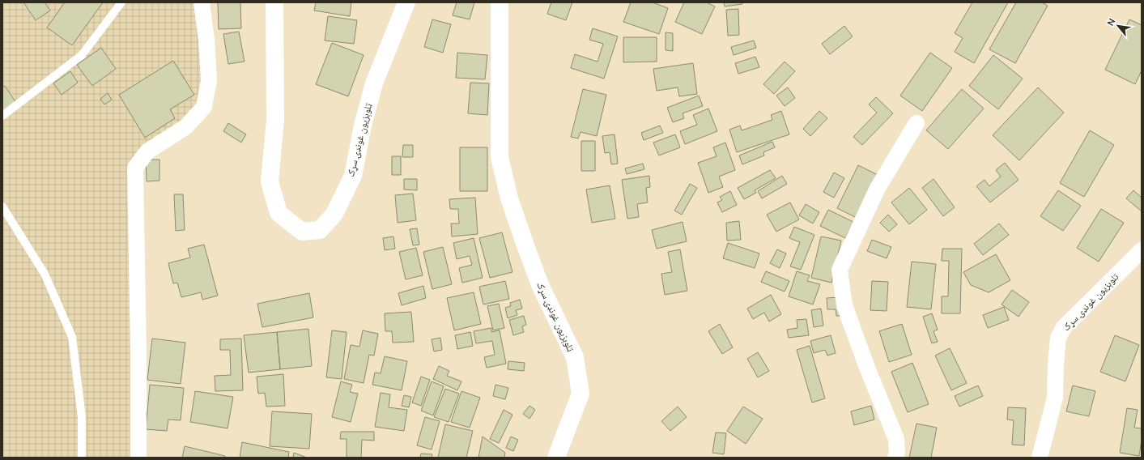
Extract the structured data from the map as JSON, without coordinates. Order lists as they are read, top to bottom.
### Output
{
  "streets": {
    "street": ["ټلوېزيون غونډۍ سړک", "تلوېزيون غونډۍ سړک"]
  },
  "north": "top left"
}
